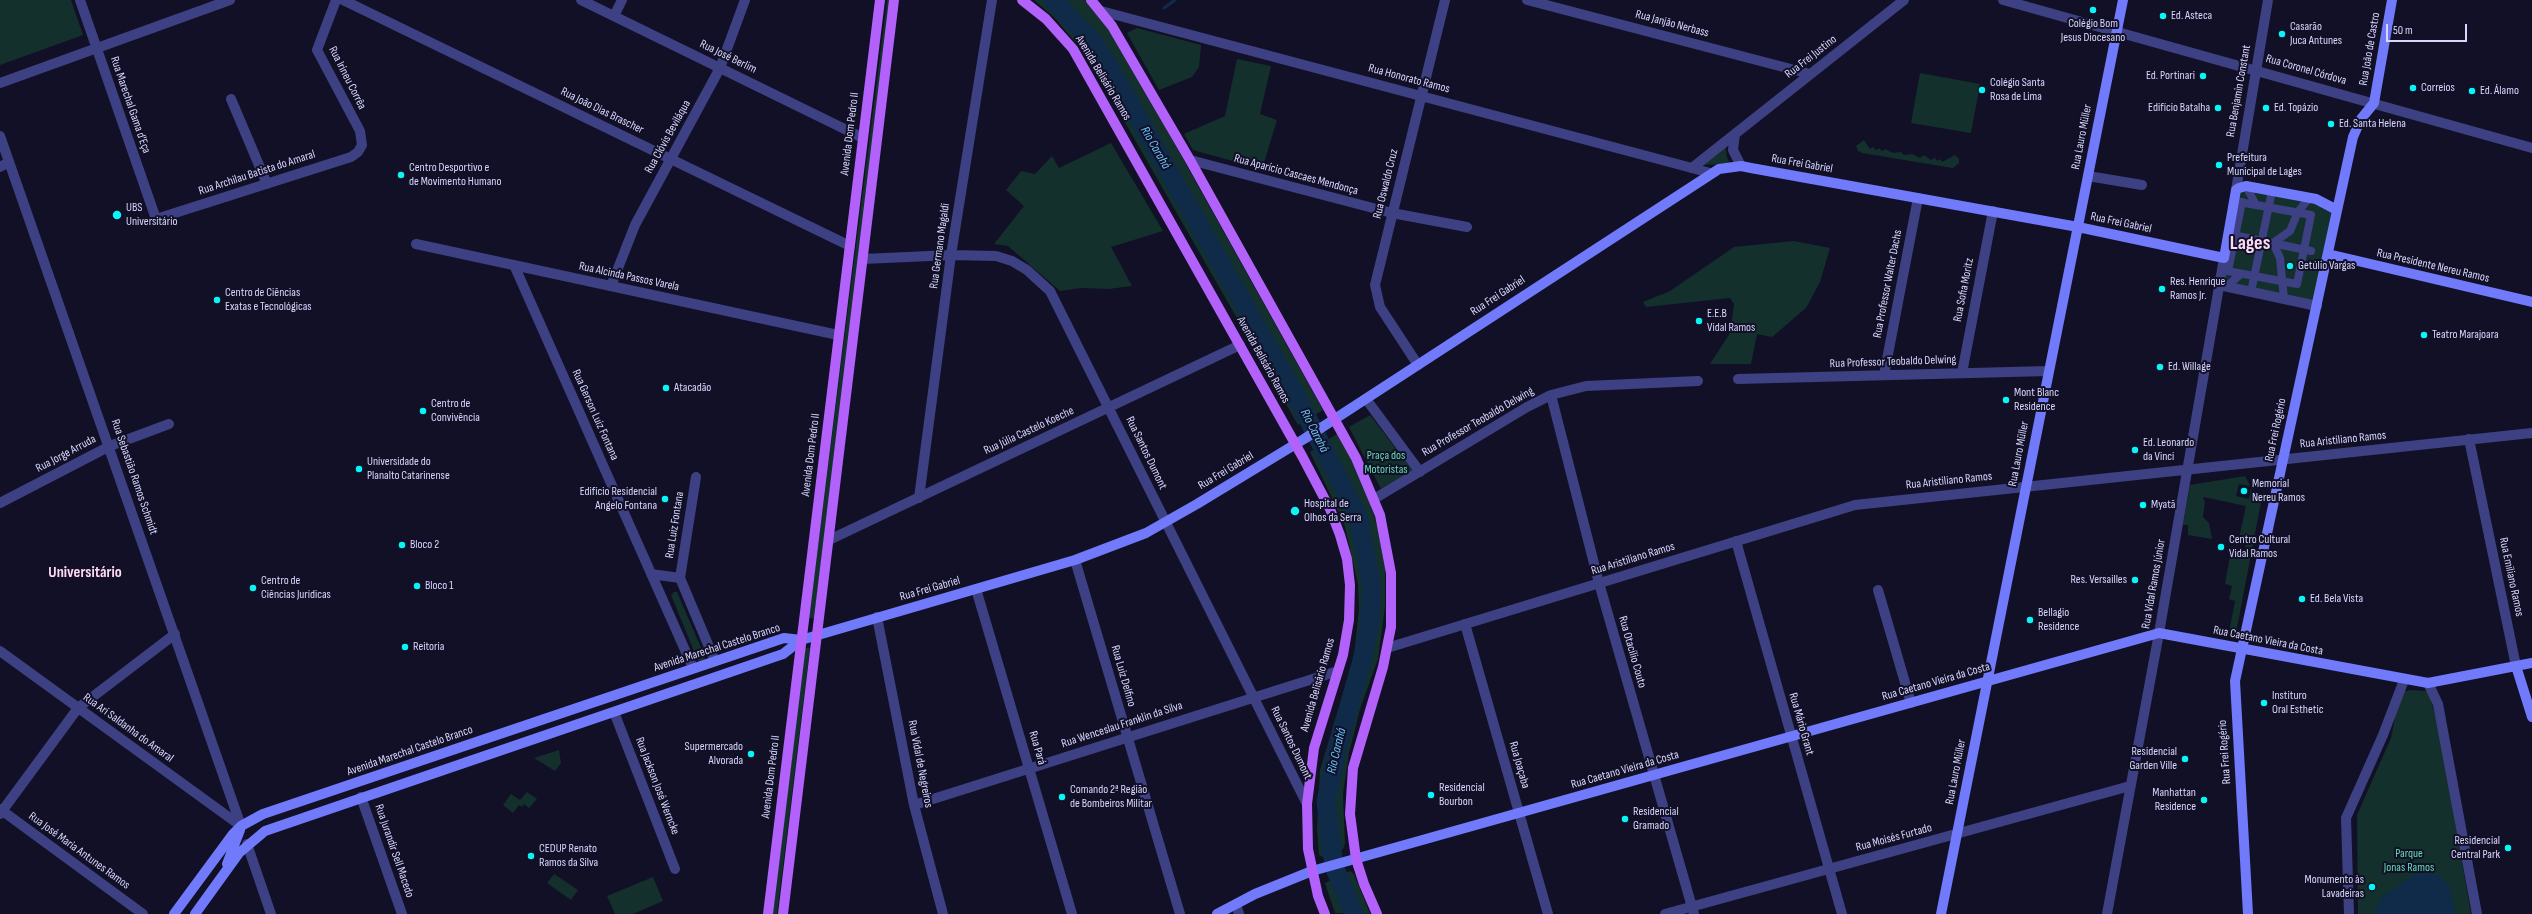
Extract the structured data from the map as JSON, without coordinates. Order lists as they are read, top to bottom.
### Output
{
  "streets": {
    "main road": [
      "Rua João de Castro",
      "Avenida Belisário Ramos",
      "Rua Benjamin Constant",
      "Avenida Dom Pedro II",
      "Rua Lauro Müller",
      "Rua Frei Gabriel",
      "Rua Presidente Nereu Ramos",
      "Rua Frei Rogério",
      "Rua Emiliano Ramos",
      "Rua Caetano Vieira da Costa",
      "Avenida Marechal Castelo Branco"
    ],
    "street": [
      "Rua Janjão Nerbass",
      "Rua José Berlim",
      "Rua Frei Justino",
      "Rua Coronel Córdova",
      "Rua Irineu Corrêa",
      "Rua Honorato Ramos",
      "Rua Marechal Gama d'Eça",
      "Rua João Dias Brascher",
      "Rua Clóvis Beviláqua",
      "Rua Archilau Batista do Amaral",
      "Rua Aparício Cascaes Mendonça",
      "Rua Oswaldo Cruz",
      "Rua Germano Magaldi",
      "Rua Alcinda Passos Varela",
      "Rua Professor Walter Dachs",
      "Rua Sofia Moritz",
      "Rua Professor Teobaldo Delwing",
      "Rua Gerson Luiz Fontana",
      "Rua Júlia Castelo Koeche",
      "Rua Aristiliano Ramos",
      "Rua Santos Dumont",
      "Rua Jorge Arruda",
      "Rua Sebastião Ramos Schmidt",
      "Rua Luiz Fontana",
      "Rua Vidal Ramos Júnior",
      "Rua Otacílio Couto",
      "Rua Luiz Delfino",
      "Rua Mário Grant",
      "Rua Wenceslau Franklin da Silva",
      "Rua Ari Saldanha do Amaral",
      "Rua Pará",
      "Rua Vidal de Negreiros",
      "Rua Joaçaba",
      "Rua Jackson José Werncke",
      "Rua Moisés Furtado",
      "Rua José Maria Antunes Ramos",
      "Rua Jurandir Sell Macedo"
    ]
  },
  "crossings": [
    ["Rua Janjão Nerbass", "Rua Frei Justino"],
    ["Rua João de Castro", "Rua Coronel Córdova"],
    ["Rua João de Castro", "Rua Frei Rogério"],
    ["Rua José Berlim", "Avenida Dom Pedro II"],
    ["Rua José Berlim", "Rua Clóvis Beviláqua"],
    ["Rua Frei Justino", "Rua Honorato Ramos"],
    ["Rua Coronel Córdova", "Rua Benjamin Constant"],
    ["Rua Coronel Córdova", "Rua Lauro Müller"],
    ["Rua Coronel Córdova", "Rua Frei Rogério"],
    ["Rua Irineu Corrêa", "Rua Archilau Batista do Amaral"],
    ["Avenida Belisário Ramos", "Rua Frei Gabriel"],
    ["Avenida Belisário Ramos", "Rua Júlia Castelo Koeche"],
    ["Avenida Belisário Ramos", "Rua Santos Dumont"],
    ["Avenida Belisário Ramos", "Rua Caetano Vieira da Costa"],
    ["Avenida Belisário Ramos", "Rua Wenceslau Franklin da Silva"],
    ["Rua Honorato Ramos", "Rua Frei Gabriel"],
    ["Rua Honorato Ramos", "Rua Oswaldo Cruz"],
    ["Rua Benjamin Constant", "Rua Frei Gabriel"],
    ["Rua Benjamin Constant", "Rua Vidal Ramos Júnior"],
    ["Rua Marechal Gama d'Eça", "Rua Archilau Batista do Amaral"],
    ["Rua João Dias Brascher", "Avenida Dom Pedro II"],
    ["Rua João Dias Brascher", "Rua Clóvis Beviláqua"],
    ["Avenida Dom Pedro II", "Rua Frei Gabriel"],
    ["Avenida Dom Pedro II", "Rua Alcinda Passos Varela"],
    ["Avenida Dom Pedro II", "Avenida Marechal Castelo Branco"],
    ["Rua Clóvis Beviláqua", "Rua Alcinda Passos Varela"],
    ["Rua Lauro Müller", "Rua Frei Gabriel"],
    ["Rua Lauro Müller", "Rua Professor Teobaldo Delwing"],
    ["Rua Lauro Müller", "Rua Aristiliano Ramos"],
    ["Rua Lauro Müller", "Rua Caetano Vieira da Costa"],
    ["Rua Lauro Müller", "Rua Moisés Furtado"],
    ["Rua Frei Gabriel", "Rua Oswaldo Cruz"],
    ["Rua Frei Gabriel", "Rua Professor Walter Dachs"],
    ["Rua Frei Gabriel", "Rua Sofia Moritz"],
    ["Rua Frei Gabriel", "Rua Santos Dumont"],
    ["Rua Frei Gabriel", "Rua Vidal Ramos Júnior"],
    ["Rua Frei Gabriel", "Avenida Marechal Castelo Branco"],
    ["Rua Frei Gabriel", "Rua Luiz Delfino"],
    ["Rua Frei Gabriel", "Rua Pará"],
    ["Rua Frei Gabriel", "Rua Vidal de Negreiros"],
    ["Rua Aparício Cascaes Mendonça", "Rua Oswaldo Cruz"],
    ["Rua Germano Magaldi", "Rua Júlia Castelo Koeche"],
    ["Rua Germano Magaldi", "Rua Santos Dumont"],
    ["Rua Presidente Nereu Ramos", "Rua Frei Rogério"],
    ["Rua Alcinda Passos Varela", "Rua Gerson Luiz Fontana"],
    ["Rua Professor Walter Dachs", "Rua Professor Teobaldo Delwing"],
    ["Rua Sofia Moritz", "Rua Professor Teobaldo Delwing"],
    ["Rua Professor Teobaldo Delwing", "Rua Otacílio Couto"],
    ["Rua Gerson Luiz Fontana", "Avenida Marechal Castelo Branco"],
    ["Rua Frei Rogério", "Rua Aristiliano Ramos"],
    ["Rua Frei Rogério", "Rua Caetano Vieira da Costa"],
    ["Rua Júlia Castelo Koeche", "Rua Santos Dumont"],
    ["Rua Aristiliano Ramos", "Rua Emiliano Ramos"],
    ["Rua Aristiliano Ramos", "Rua Vidal Ramos Júnior"],
    ["Rua Aristiliano Ramos", "Rua Otacílio Couto"],
    ["Rua Aristiliano Ramos", "Rua Mário Grant"],
    ["Rua Aristiliano Ramos", "Rua Joaçaba"],
    ["Rua Santos Dumont", "Rua Wenceslau Franklin da Silva"],
    ["Rua Jorge Arruda", "Rua Sebastião Ramos Schmidt"],
    ["Rua Sebastião Ramos Schmidt", "Avenida Marechal Castelo Branco"],
    ["Rua Sebastião Ramos Schmidt", "Rua Ari Saldanha do Amaral"],
    ["Rua Emiliano Ramos", "Rua Caetano Vieira da Costa"],
    ["Rua Vidal Ramos Júnior", "Rua Caetano Vieira da Costa"],
    ["Rua Vidal Ramos Júnior", "Rua Moisés Furtado"],
    ["Rua Caetano Vieira da Costa", "Rua Otacílio Couto"],
    ["Rua Caetano Vieira da Costa", "Rua Mário Grant"],
    ["Rua Caetano Vieira da Costa", "Rua Joaçaba"],
    ["Avenida Marechal Castelo Branco", "Rua Ari Saldanha do Amaral"],
    ["Avenida Marechal Castelo Branco", "Rua Jackson José Werncke"],
    ["Avenida Marechal Castelo Branco", "Rua Jurandir Sell Macedo"],
    ["Rua Otacílio Couto", "Rua Moisés Furtado"],
    ["Rua Luiz Delfino", "Rua Wenceslau Franklin da Silva"],
    ["Rua Mário Grant", "Rua Moisés Furtado"],
    ["Rua Wenceslau Franklin da Silva", "Rua Pará"],
    ["Rua Wenceslau Franklin da Silva", "Rua Vidal de Negreiros"]
  ],
  "districts": ["Lages", "Universitário"],
  "water": ["Rio Carahá"],
  "parks": ["Praça dos Motoristas", "Parque Jonas Ramos"],
  "places": [
    "Colégio Bom Jesus Diocesano",
    "Ed. Asteca",
    "Casarão Juca Antunes",
    "Ed. Portinari",
    "Correios",
    "Colégio Santa Rosa de Lima",
    "Ed. Álamo",
    "Edifício Batalha",
    "Ed. Topázio",
    "Ed. Santa Helena",
    "Prefeitura Municipal de Lages",
    "Centro Desportivo e de Movimento Humano",
    "UBS Universitário",
    "Getúlio Vargas",
    "Res. Henrique Ramos Jr.",
    "Centro de Ciências Exatas e Tecnológicas",
    "E.E.B Vidal Ramos",
    "Teatro Marajoara",
    "Ed. Willage",
    "Atacadão",
    "Mont Blanc Residence",
    "Centro de Convivência",
    "Ed. Leonardo da Vinci",
    "Universidade do Planalto Catarinense",
    "Memorial Nereu Ramos",
    "Edifício Residencial Angelo Fontana",
    "Myatã",
    "Hospital de Olhos da Serra",
    "Bloco 2",
    "Centro Cultural Vidal Ramos",
    "Res. Versailles",
    "Bloco 1",
    "Centro de Ciências Jurídicas",
    "Ed. Bela Vista",
    "Bellagio Residence",
    "Reitoria",
    "Instituro Oral Esthetic",
    "Supermercado Alvorada",
    "Residencial Garden Ville",
    "Residencial Bourbon",
    "Comando 2ª Região de Bombeiros Militar",
    "Manhattan Residence",
    "Residencial Gramado",
    "Residencial Central Park",
    "CEDUP Renato Ramos da Silva",
    "Monumento às Lavadeiras"
  ],
  "scale_bar": "50 m"
}
